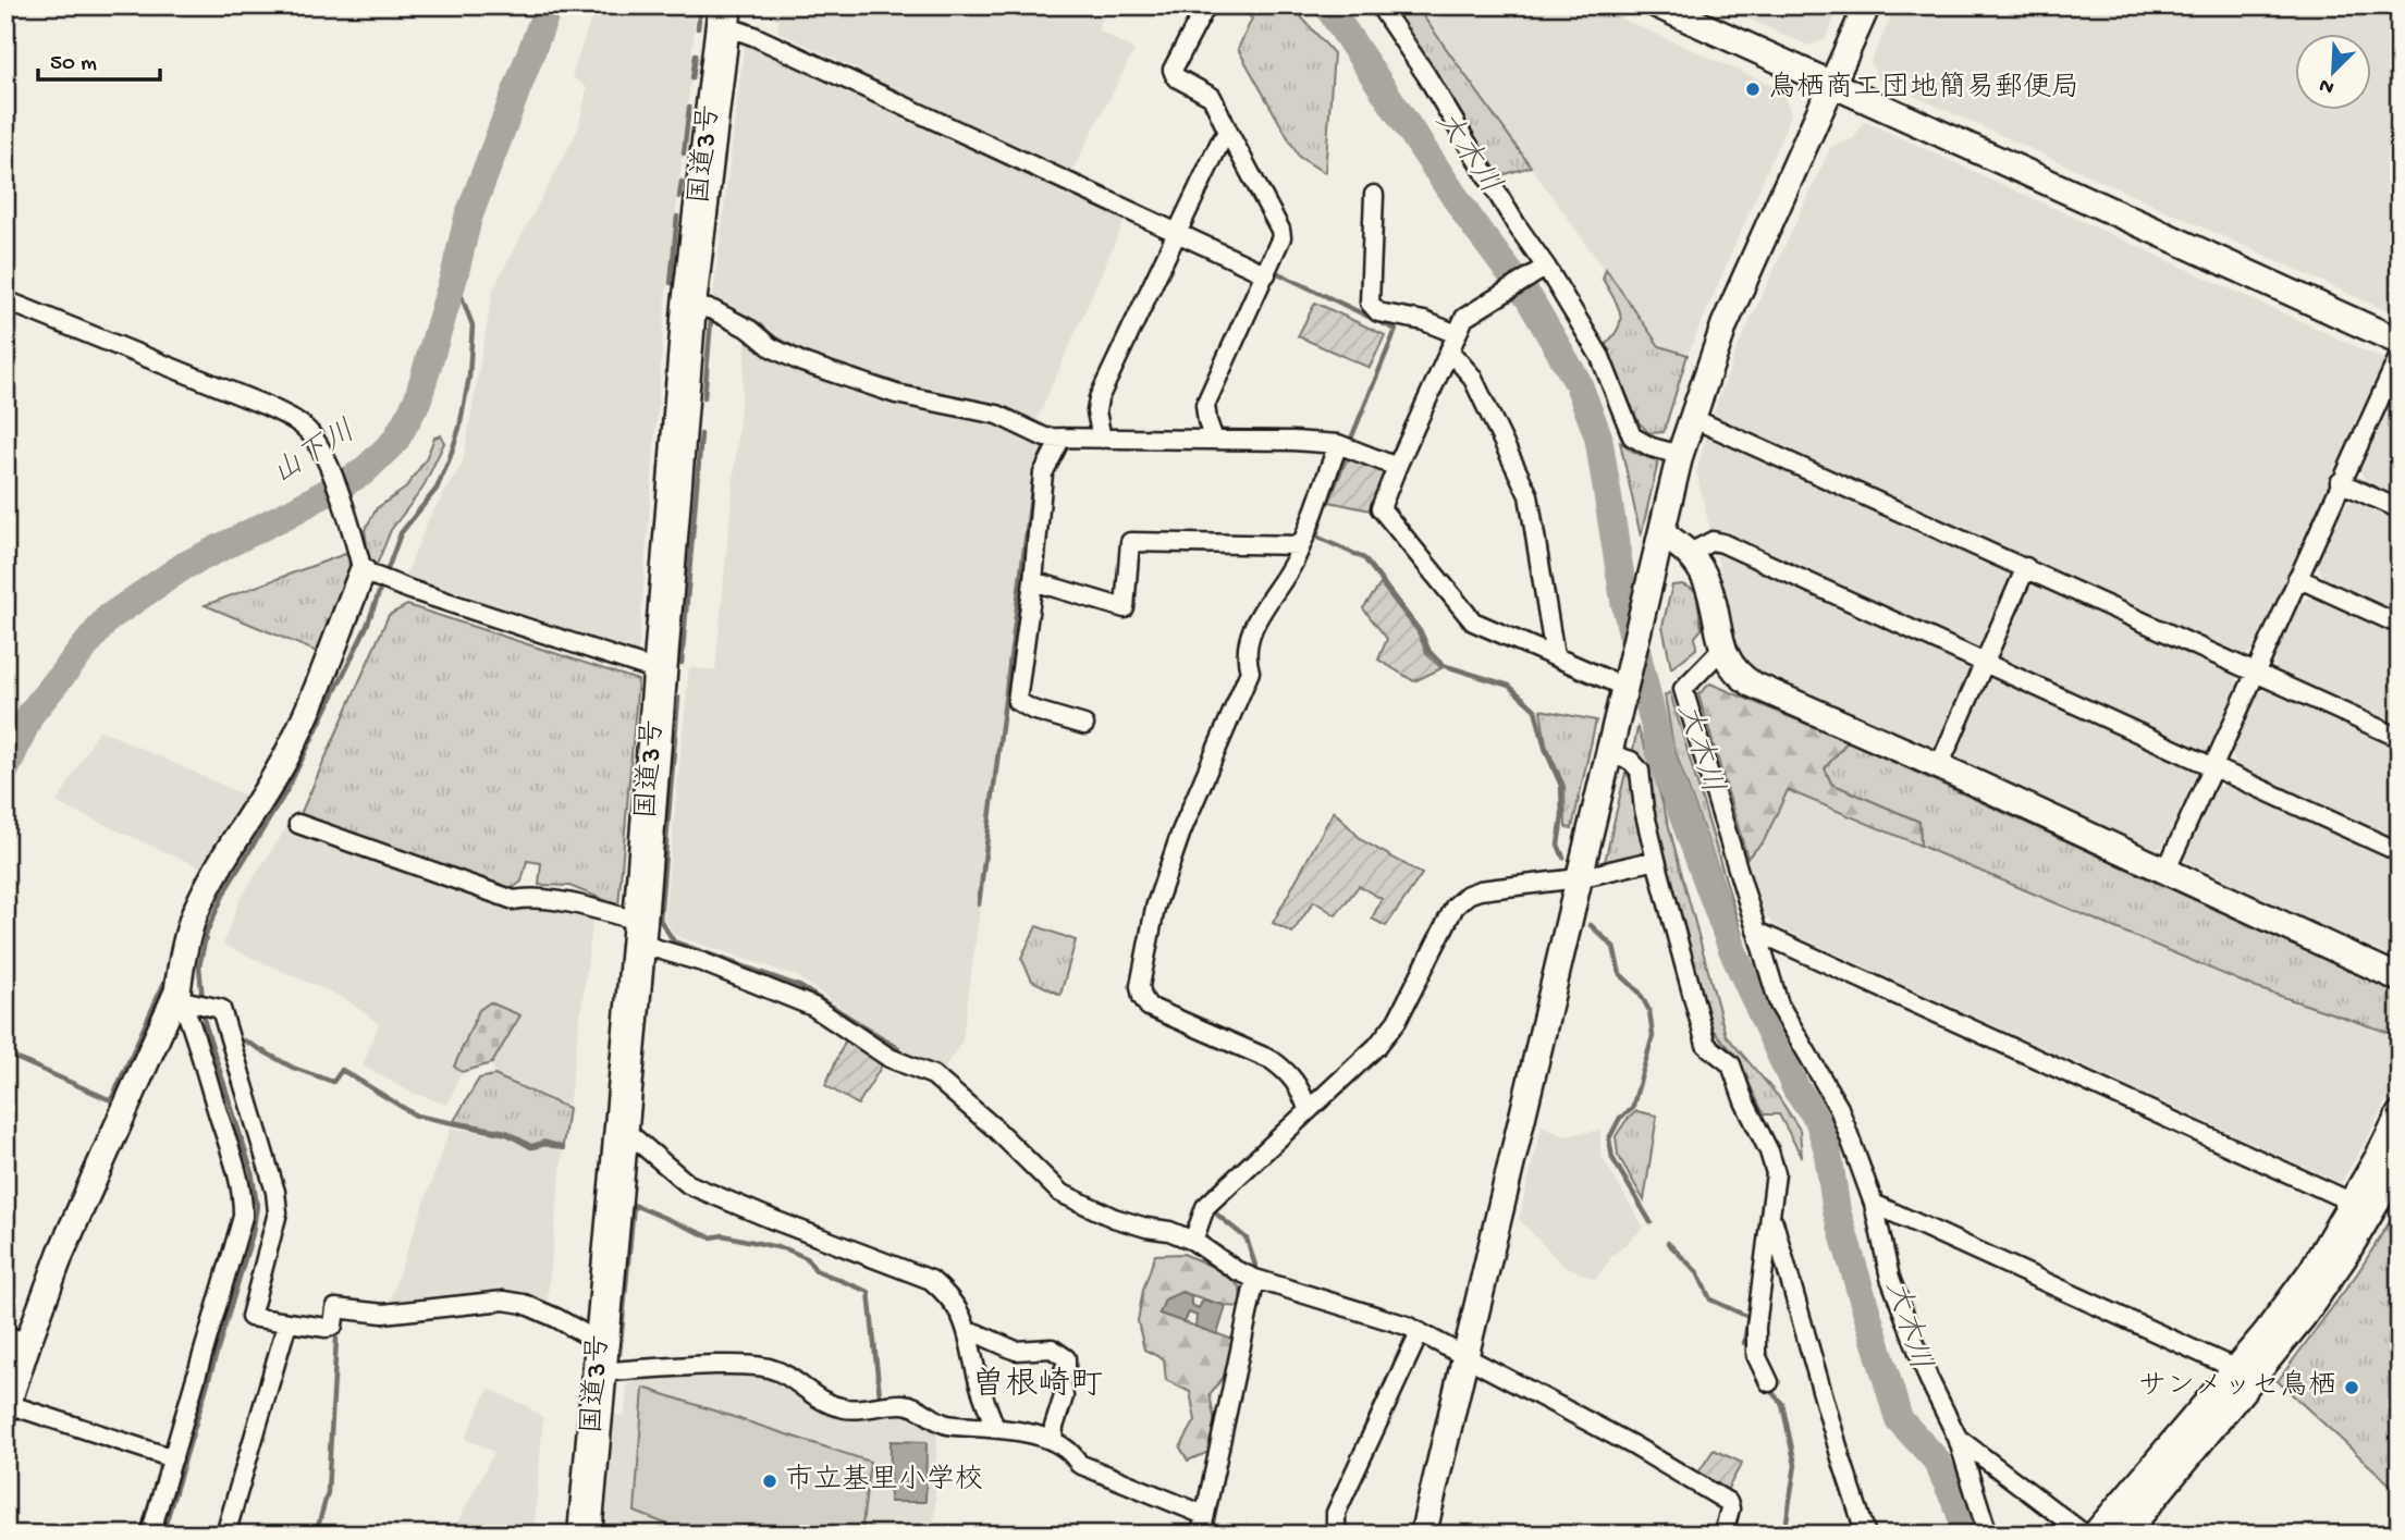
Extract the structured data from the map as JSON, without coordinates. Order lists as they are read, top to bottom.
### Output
{
  "streets": {
    "highway": ["国道3号"]
  },
  "districts": ["曽根崎町"],
  "water": ["大木川", "山下川"],
  "places": ["鳥栖商工団地簡易郵便局", "サンメッセ鳥栖", "市立基里小学校"],
  "scale_bar": "50 m",
  "north": "bottom left"
}
